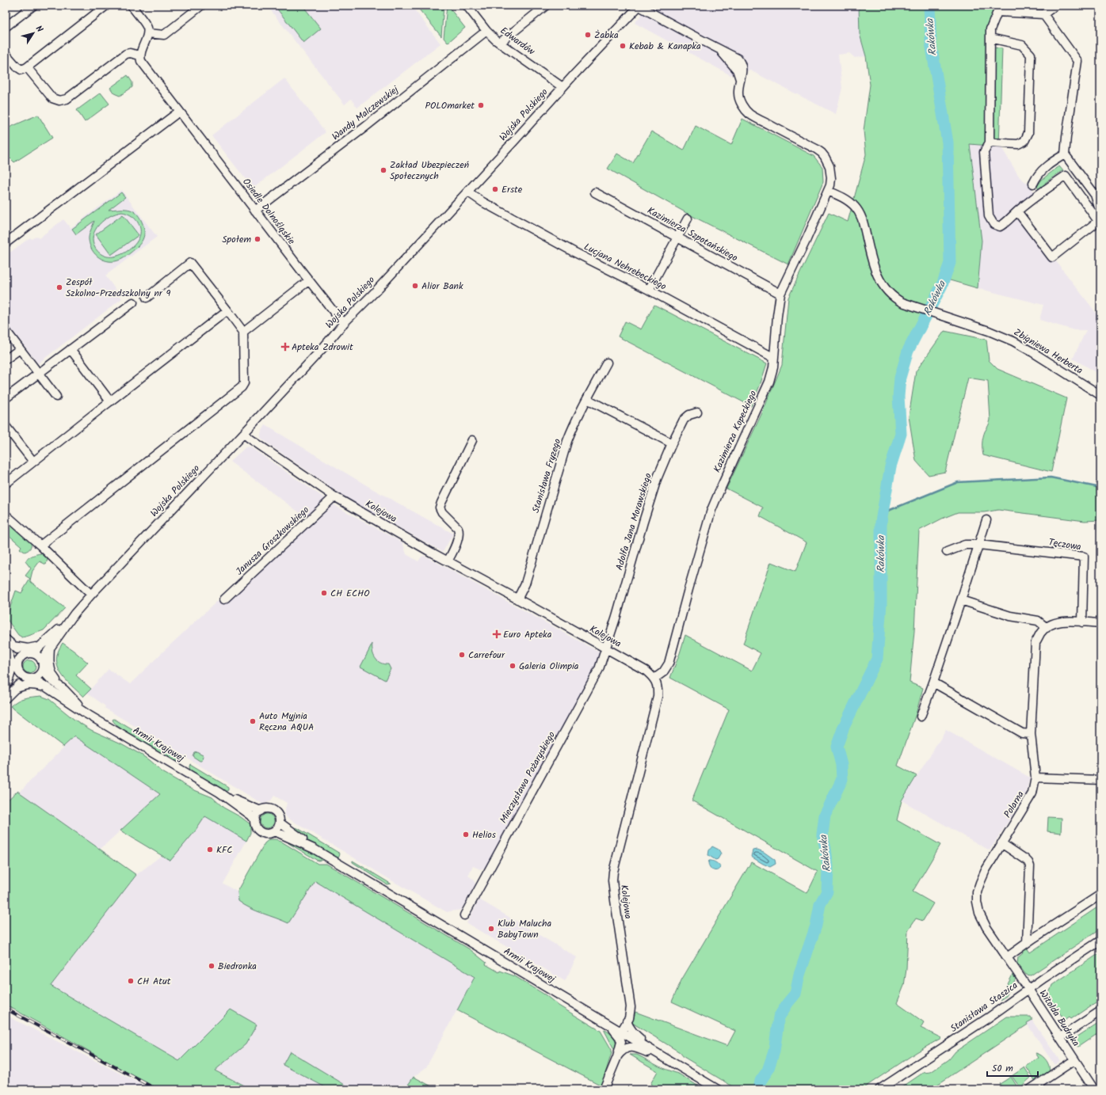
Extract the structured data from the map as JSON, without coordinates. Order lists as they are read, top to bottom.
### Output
{
  "streets": {
    "street": [
      "Edwardów",
      "Wandy Malczewskiej",
      "Wojska Polskiego",
      "Osiedle Dolnośląskie",
      "Kazimierza Szpotańskiego",
      "Lucjana Nehrebeckiego",
      "Zbigniewa Herberta",
      "Kazimierza Kopeckiego",
      "Stanisława Fryzego",
      "Kolejowa",
      "Adolfa Jana Morawskiego",
      "Janusza Groszkowskiego",
      "Tęczowa",
      "Armii Krajowej",
      "Mieczysława Pożaryskiego",
      "Polarna",
      "Stanisława Staszica",
      "Witolda Budryka"
    ]
  },
  "crossings": [
    ["Edwardów", "Wandy Malczewskiej"],
    ["Edwardów", "Wojska Polskiego"],
    ["Wandy Malczewskiej", "Osiedle Dolnośląskie"],
    ["Wojska Polskiego", "Osiedle Dolnośląskie"],
    ["Wojska Polskiego", "Lucjana Nehrebeckiego"],
    ["Wojska Polskiego", "Kazimierza Kopeckiego"],
    ["Wojska Polskiego", "Kolejowa"],
    ["Wojska Polskiego", "Armii Krajowej"],
    ["Kazimierza Szpotańskiego", "Kazimierza Kopeckiego"],
    ["Lucjana Nehrebeckiego", "Kazimierza Kopeckiego"],
    ["Zbigniewa Herberta", "Kazimierza Kopeckiego"],
    ["Kazimierza Kopeckiego", "Kolejowa"],
    ["Stanisława Fryzego", "Kolejowa"],
    ["Kolejowa", "Adolfa Jana Morawskiego"],
    ["Kolejowa", "Janusza Groszkowskiego"],
    ["Kolejowa", "Armii Krajowej"],
    ["Kolejowa", "Mieczysława Pożaryskiego"],
    ["Adolfa Jana Morawskiego", "Mieczysława Pożaryskiego"],
    ["Polarna", "Stanisława Staszica"],
    ["Polarna", "Witolda Budryka"],
    ["Stanisława Staszica", "Witolda Budryka"]
  ],
  "water": ["Rakówka"],
  "places": {
    "other": [
      "Żabka",
      "Kebab & Kanapka",
      "POLOmarket",
      "Zakład Ubezpieczeń Społecznych",
      "Erste",
      "Społem",
      "Alior Bank",
      "Zespół Szkolno-Przedszkolny nr 9",
      "CH ECHO",
      "Carrefour",
      "Galeria Olimpia",
      "Auto Myjnia Ręczna AQUA",
      "Helios",
      "KFC",
      "Klub Malucha BabyTown",
      "Biedronka",
      "CH Atut"
    ],
    "health": ["Apteka Zdrowit", "Euro Apteka"]
  },
  "scale_bar": "50 m",
  "north": "top right"
}
